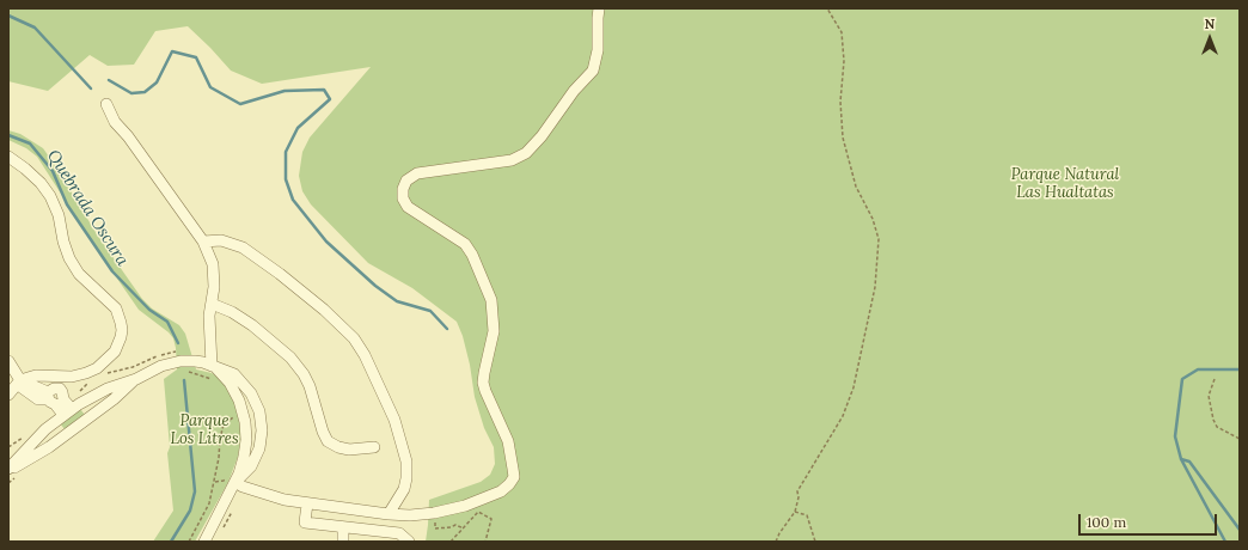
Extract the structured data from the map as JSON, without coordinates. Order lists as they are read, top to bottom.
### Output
{
  "water": ["Quebrada Oscura"],
  "parks": ["Parque Natural Las Hualtatas", "Parque Los Litres"],
  "scale_bar": "100 m",
  "north": "top"
}
